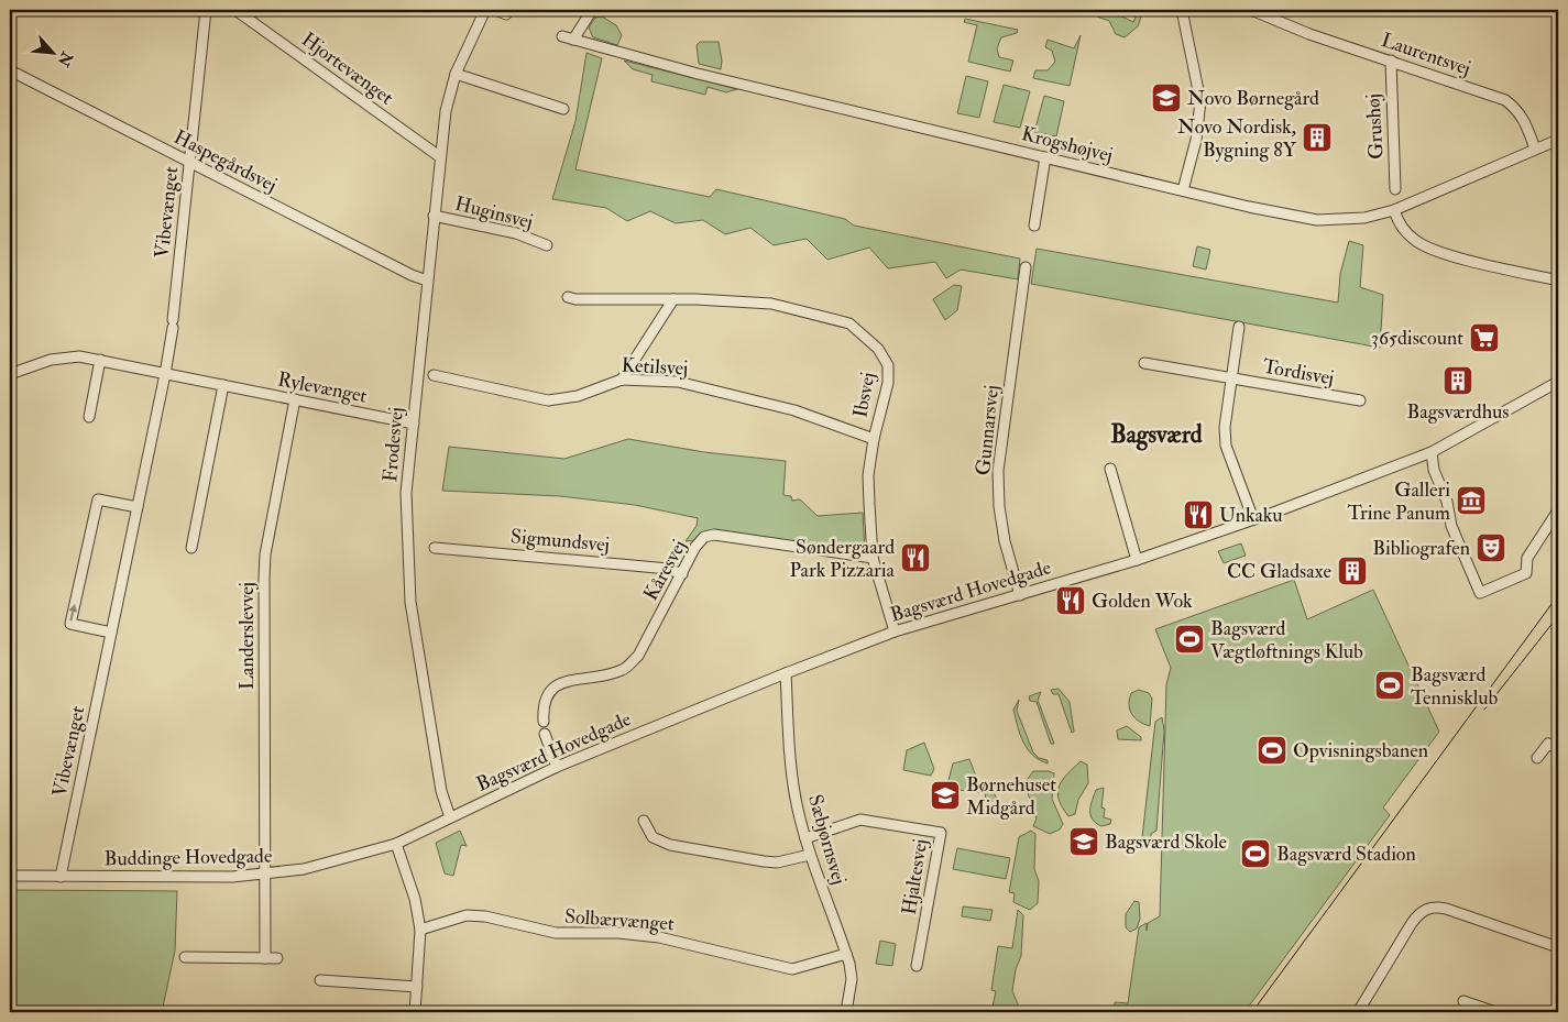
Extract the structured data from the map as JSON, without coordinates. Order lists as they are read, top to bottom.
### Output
{
  "streets": {
    "street": [
      "Laurentsvej",
      "Hjortevænget",
      "Grushøj",
      "Krogshøjvej",
      "Haspegårdsvej",
      "Vibevænget",
      "Huginsvej",
      "Ketilsvej",
      "Tordisvej",
      "Rylevænget",
      "Ibsvej",
      "Gunnarsvej",
      "Frodesvej",
      "Sigmundsvej",
      "Kåresvej",
      "Bagsværd Hovedgade",
      "Landerslevvej",
      "Sæbjørnsvej",
      "Buddinge Hovedgade",
      "Hjaltesvej",
      "Solbærvænget"
    ]
  },
  "crossings": [
    ["Laurentsvej", "Grushøj"],
    ["Laurentsvej", "Krogshøjvej"],
    ["Hjortevænget", "Frodesvej"],
    ["Haspegårdsvej", "Vibevænget"],
    ["Haspegårdsvej", "Frodesvej"],
    ["Vibevænget", "Rylevænget"],
    ["Vibevænget", "Buddinge Hovedgade"],
    ["Huginsvej", "Frodesvej"],
    ["Ketilsvej", "Ibsvej"],
    ["Rylevænget", "Frodesvej"],
    ["Rylevænget", "Landerslevvej"],
    ["Ibsvej", "Kåresvej"],
    ["Ibsvej", "Bagsværd Hovedgade"],
    ["Gunnarsvej", "Bagsværd Hovedgade"],
    ["Frodesvej", "Bagsværd Hovedgade"],
    ["Sigmundsvej", "Kåresvej"],
    ["Bagsværd Hovedgade", "Sæbjørnsvej"],
    ["Bagsværd Hovedgade", "Buddinge Hovedgade"],
    ["Landerslevvej", "Buddinge Hovedgade"],
    ["Sæbjørnsvej", "Hjaltesvej"],
    ["Sæbjørnsvej", "Solbærvænget"]
  ],
  "districts": ["Bagsværd"],
  "places": {
    "school or university": ["Novo Børnegård", "Børnehuset Midgård", "Bagsværd Skole"],
    "building": ["Novo Nordisk, Bygning 8Y", "Bagsværdhus", "CC Gladsaxe"],
    "supermarket": ["365discount"],
    "museum": ["Galleri Trine Panum"],
    "restaurant": ["Unkaku", "Søndergaard Park Pizzaria", "Golden Wok"],
    "theatre": ["Bibliografen"],
    "sports": [
      "Bagsværd Vægtløftnings Klub",
      "Bagsværd Tennisklub",
      "Opvisningsbanen",
      "Bagsværd Stadion"
    ]
  },
  "north": "bottom right"
}
